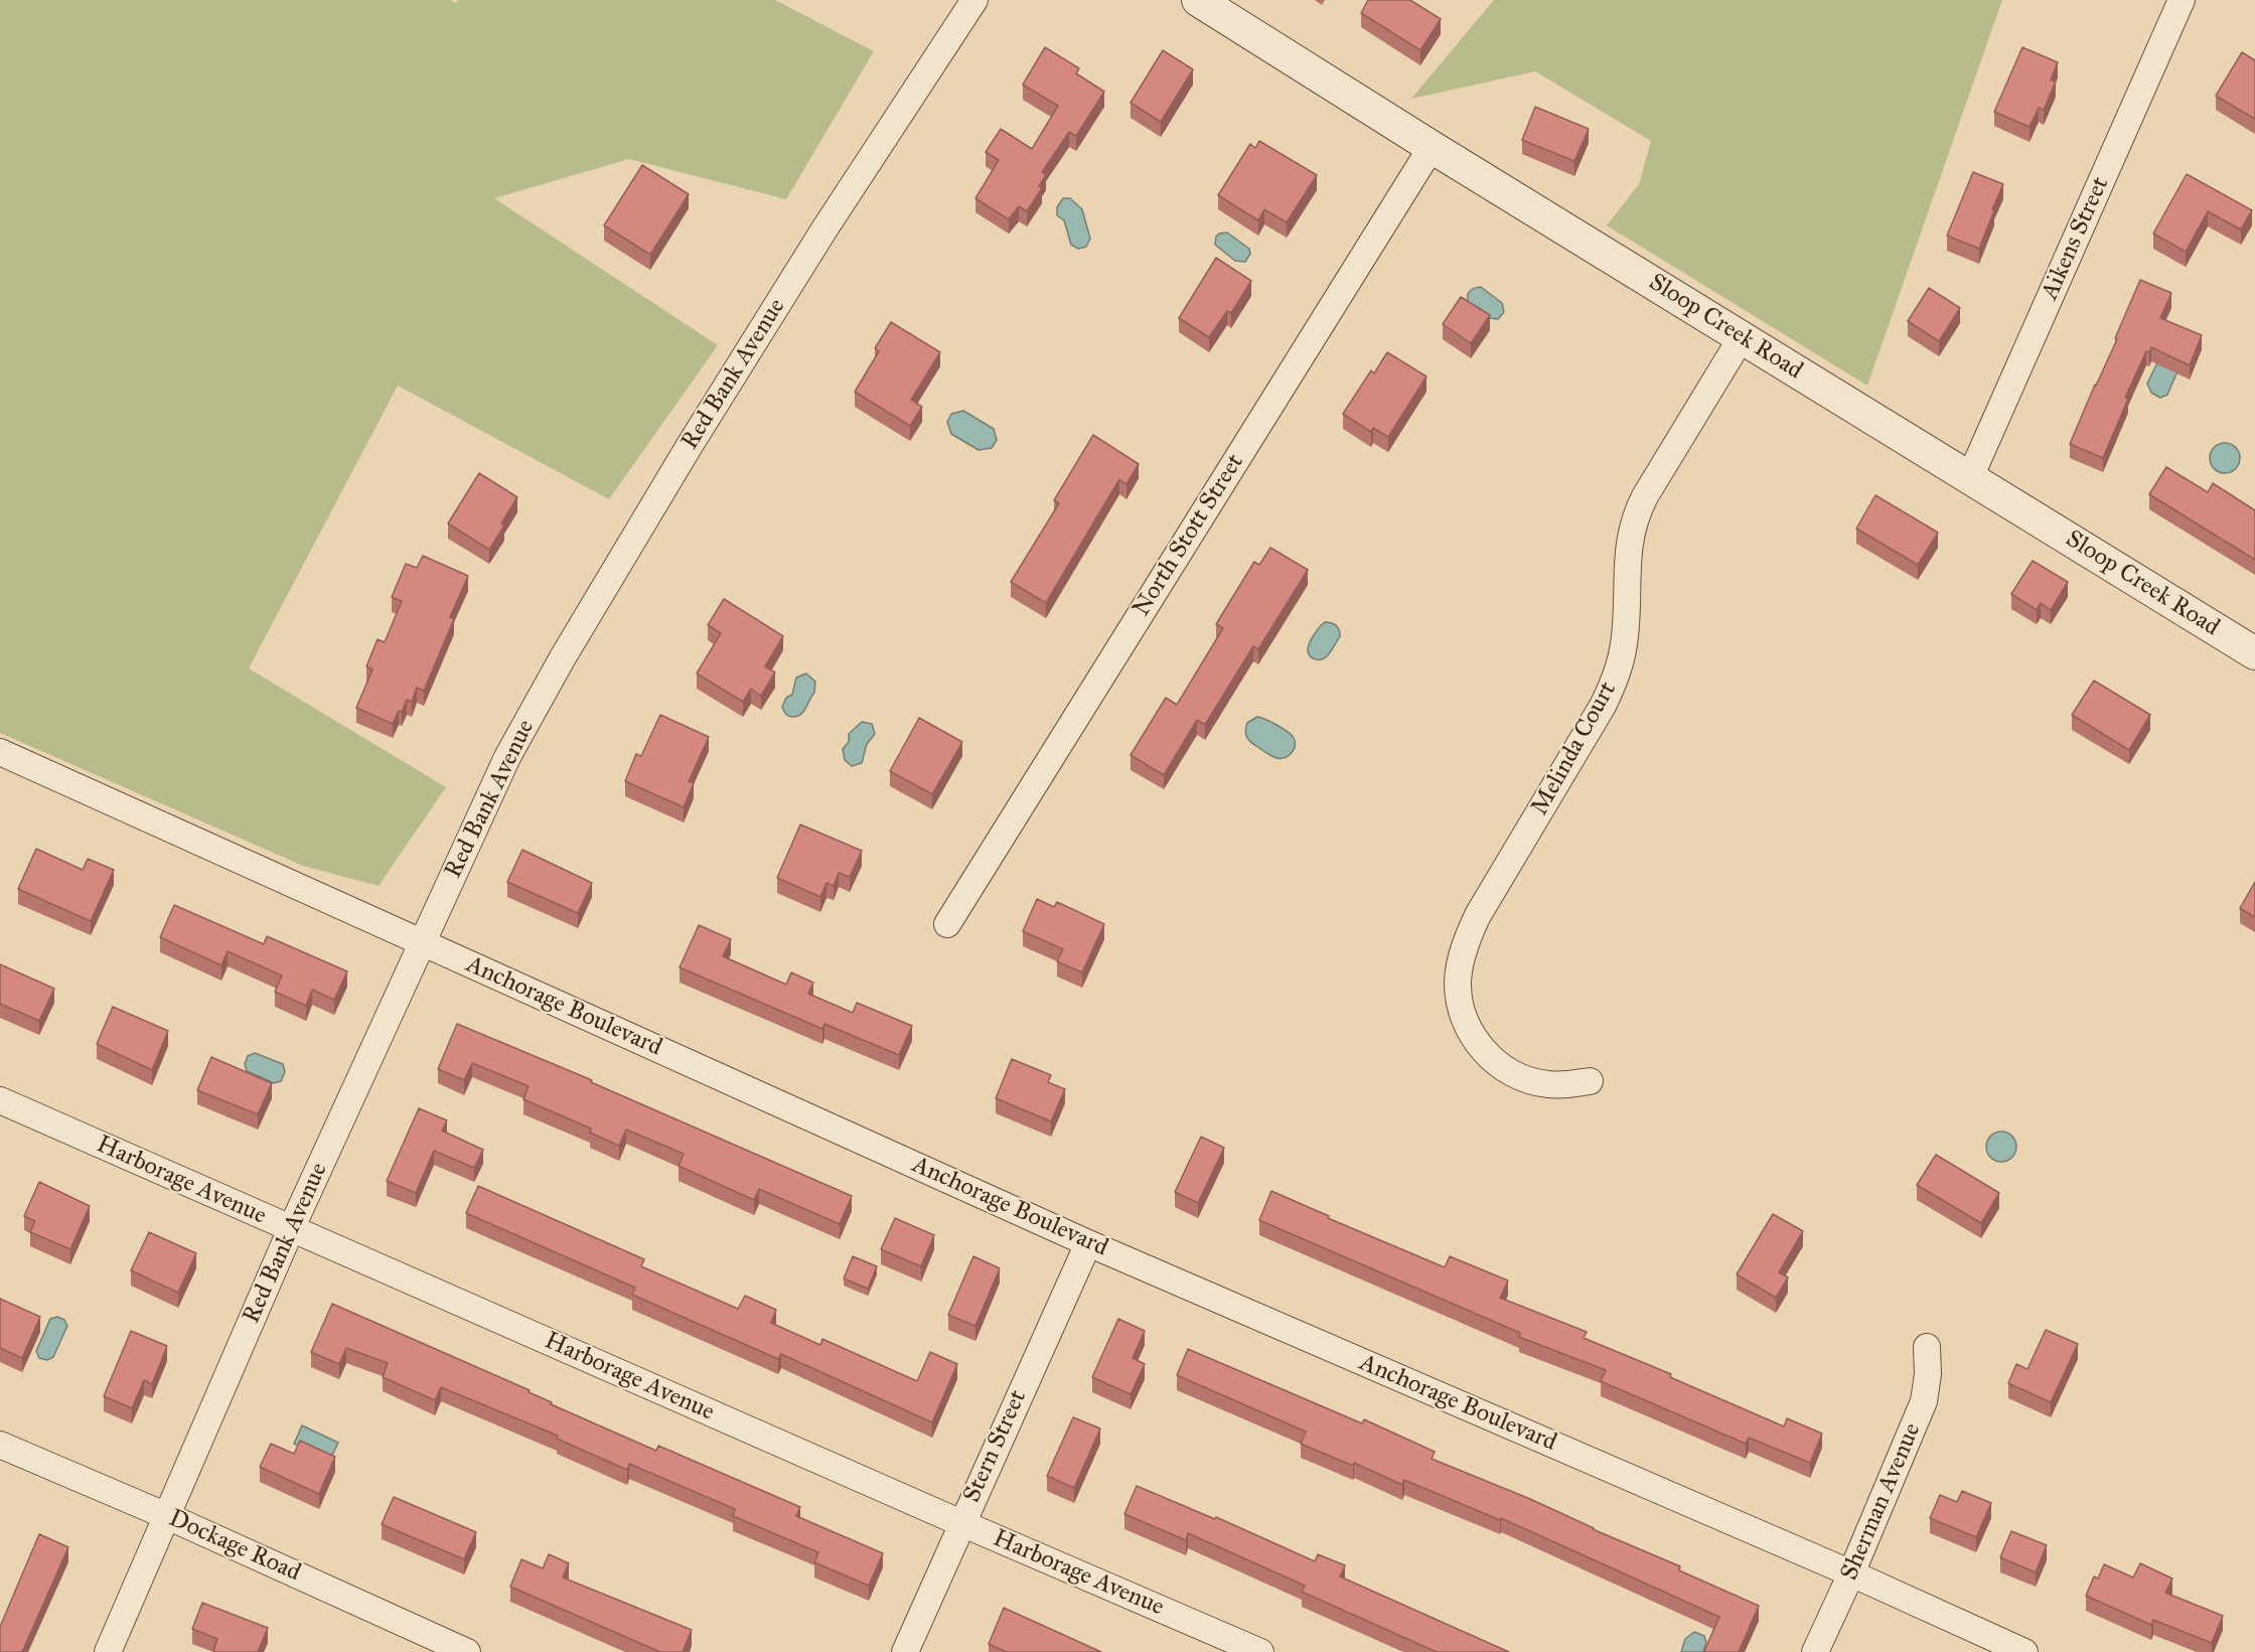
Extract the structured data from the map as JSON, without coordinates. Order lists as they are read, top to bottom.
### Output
{
  "streets": {
    "street": [
      "Aikens Street",
      "Sloop Creek Road",
      "Red Bank Avenue",
      "North Stott Street",
      "Melinda Court",
      "Anchorage Boulevard",
      "Harborage Avenue",
      "Stern Street",
      "Sherman Avenue",
      "Dockage Road"
    ]
  },
  "crossings": [
    ["Aikens Street", "Sloop Creek Road"],
    ["Sloop Creek Road", "North Stott Street"],
    ["Sloop Creek Road", "Melinda Court"],
    ["Red Bank Avenue", "Anchorage Boulevard"],
    ["Red Bank Avenue", "Harborage Avenue"],
    ["Red Bank Avenue", "Dockage Road"],
    ["Anchorage Boulevard", "Stern Street"],
    ["Anchorage Boulevard", "Sherman Avenue"],
    ["Harborage Avenue", "Stern Street"]
  ]
}
